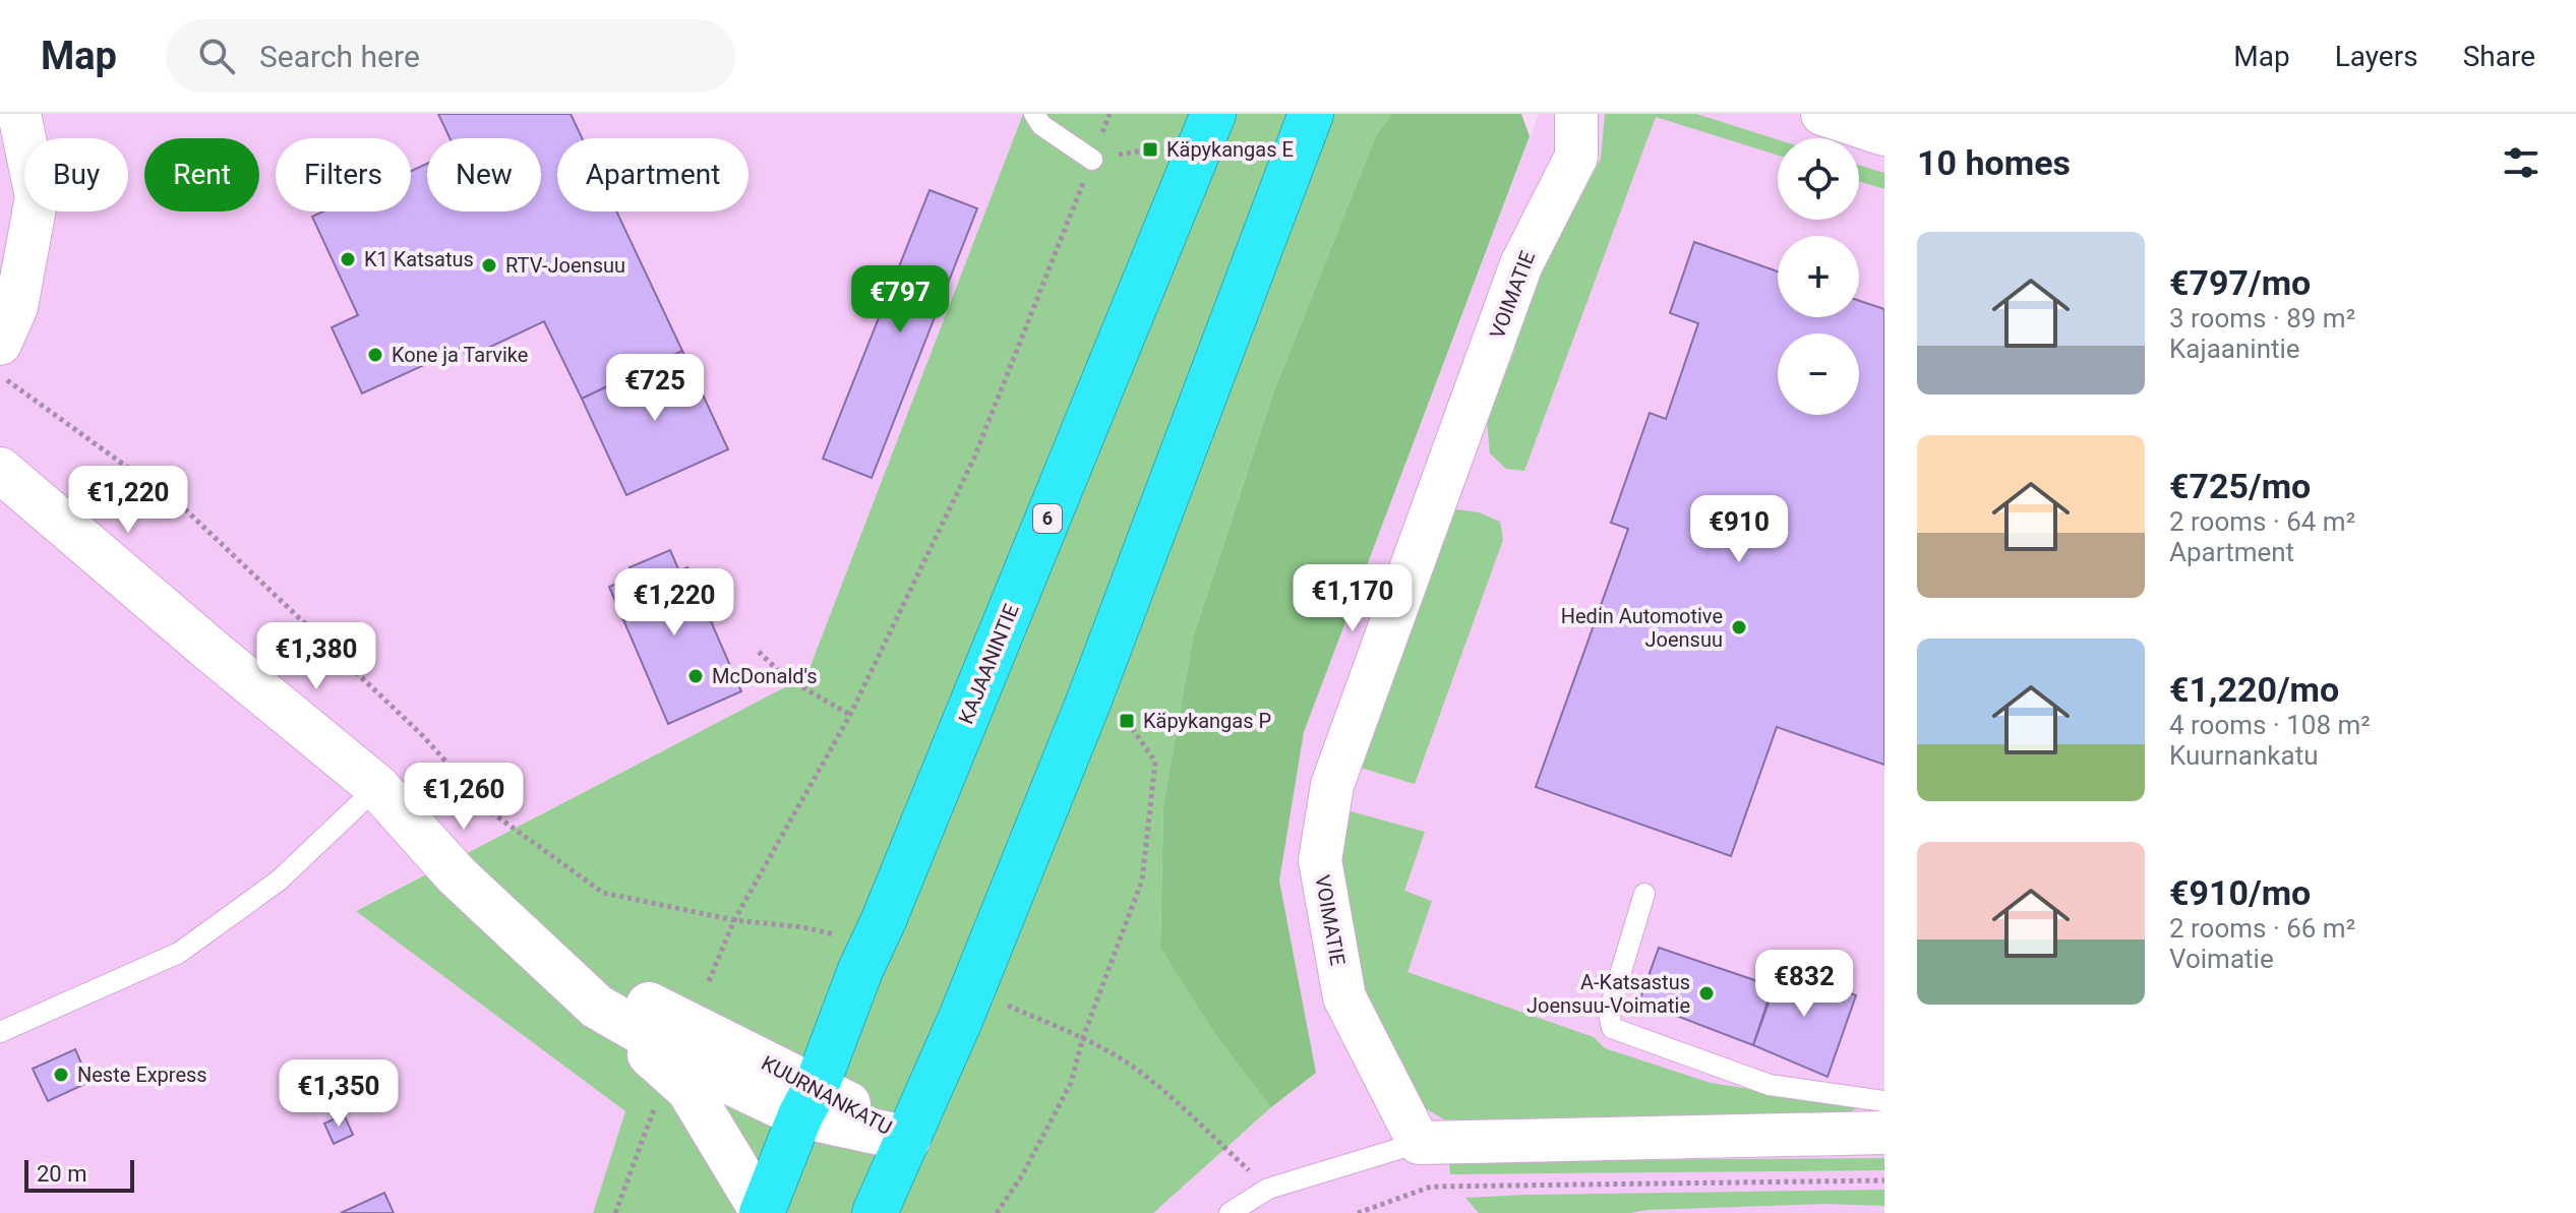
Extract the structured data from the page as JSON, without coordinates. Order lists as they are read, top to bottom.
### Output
{
  "streets": {
    "highway": ["6", "KAJAANINTIE"],
    "street": ["VOIMATIE", "KUURNANKATU"]
  },
  "crossings": [
    ["KAJAANINTIE", "KUURNANKATU"]
  ],
  "places": {
    "transit": ["Käpykangas E", "Käpykangas P"],
    "other": [
      "K1 Katsatus",
      "RTV-Joensuu",
      "Kone ja Tarvike",
      "Hedin Automotive Joensuu",
      "McDonald's",
      "A-Katsastus Joensuu-Voimatie",
      "Neste Express"
    ]
  },
  "scale_bar": "20 m",
  "page": {
    "header": "Map",
    "search": "Search here",
    "nav": ["Map", "Layers", "Share"],
    "heading": "10 homes",
    "map_buttons": ["+", "−"],
    "chip": [
      "Buy",
      "Rent",
      "Filters",
      "New",
      "Apartment"
    ],
    "list": [
      {
        "name": "€797/mo",
        "note": "3 rooms · 89 m² · Kajaanintie"
      },
      {
        "name": "€725/mo",
        "note": "2 rooms · 64 m² · Apartment"
      },
      {
        "name": "€1,220/mo",
        "note": "4 rooms · 108 m² · Kuurnankatu"
      },
      {
        "name": "€910/mo",
        "note": "2 rooms · 66 m² · Voimatie"
      }
    ],
    "price": [
      "€797",
      "€725",
      "€1,220",
      "€910",
      "€1,170",
      "€1,220",
      "€1,380",
      "€1,260",
      "€832",
      "€1,350"
    ],
    "scale": "20 m"
  }
}
